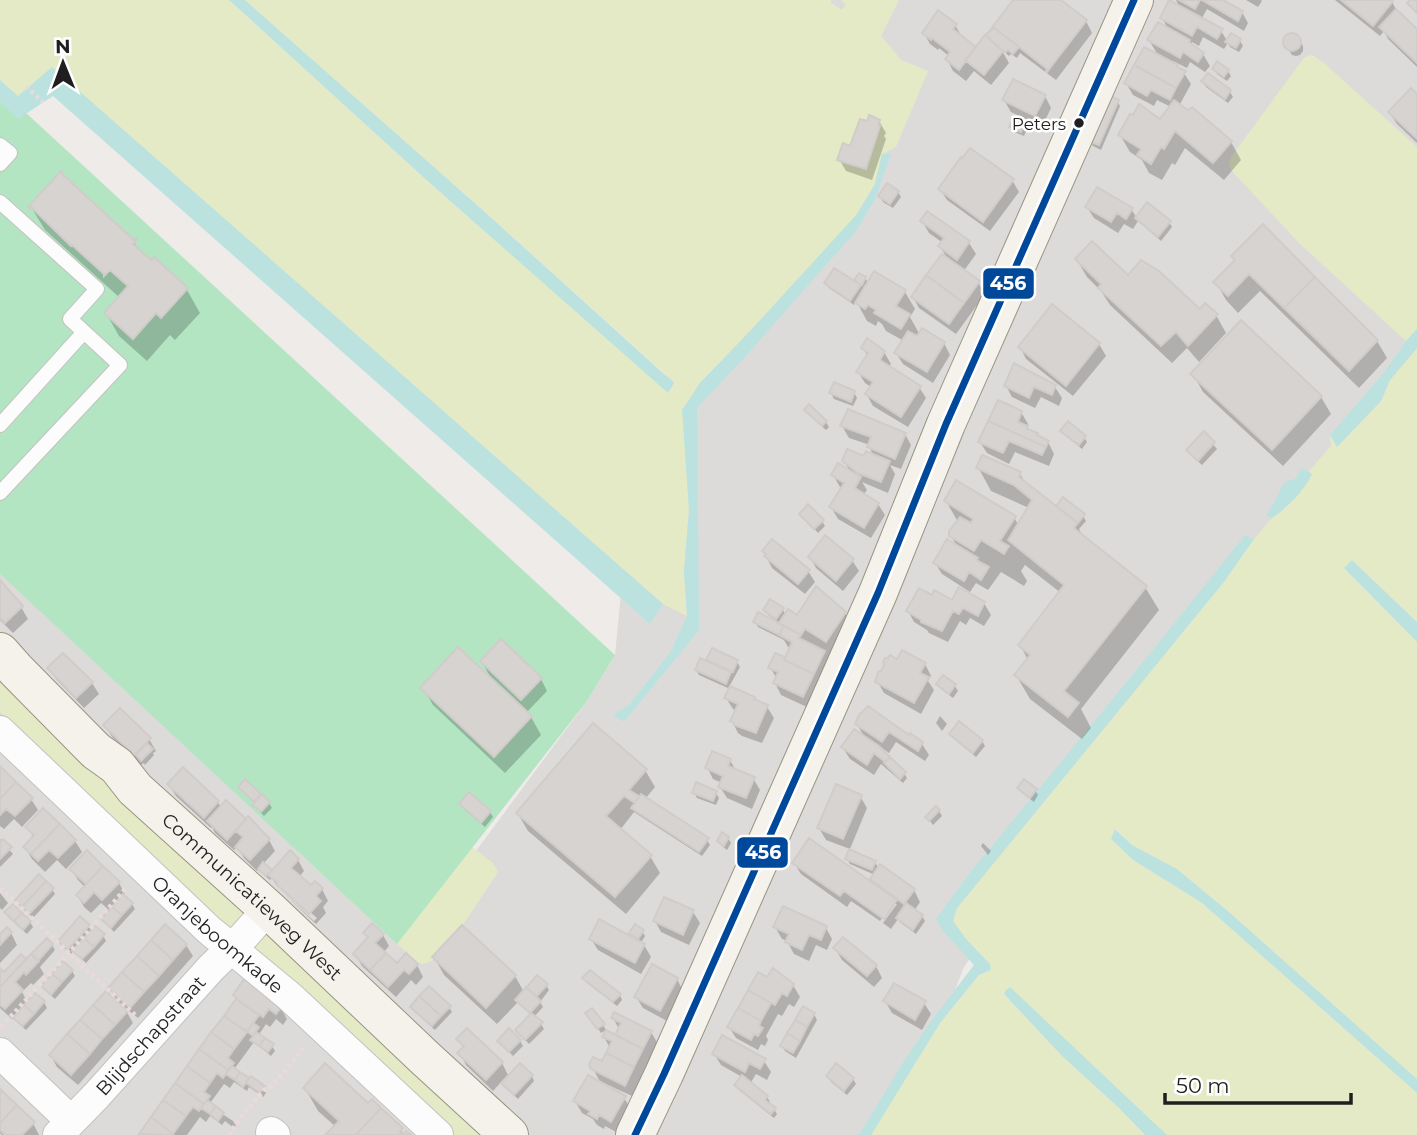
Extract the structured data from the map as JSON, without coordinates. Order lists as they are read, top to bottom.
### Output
{
  "streets": {
    "street": ["Communicatieweg West", "Oranjeboomkade", "Blijdschapstraat"]
  },
  "crossings": [
    ["Communicatieweg West", "Blijdschapstraat"],
    ["Oranjeboomkade", "Blijdschapstraat"]
  ],
  "places": ["Peters"],
  "lines": ["transit line 456"],
  "scale_bar": "50 m",
  "north": "top"
}
